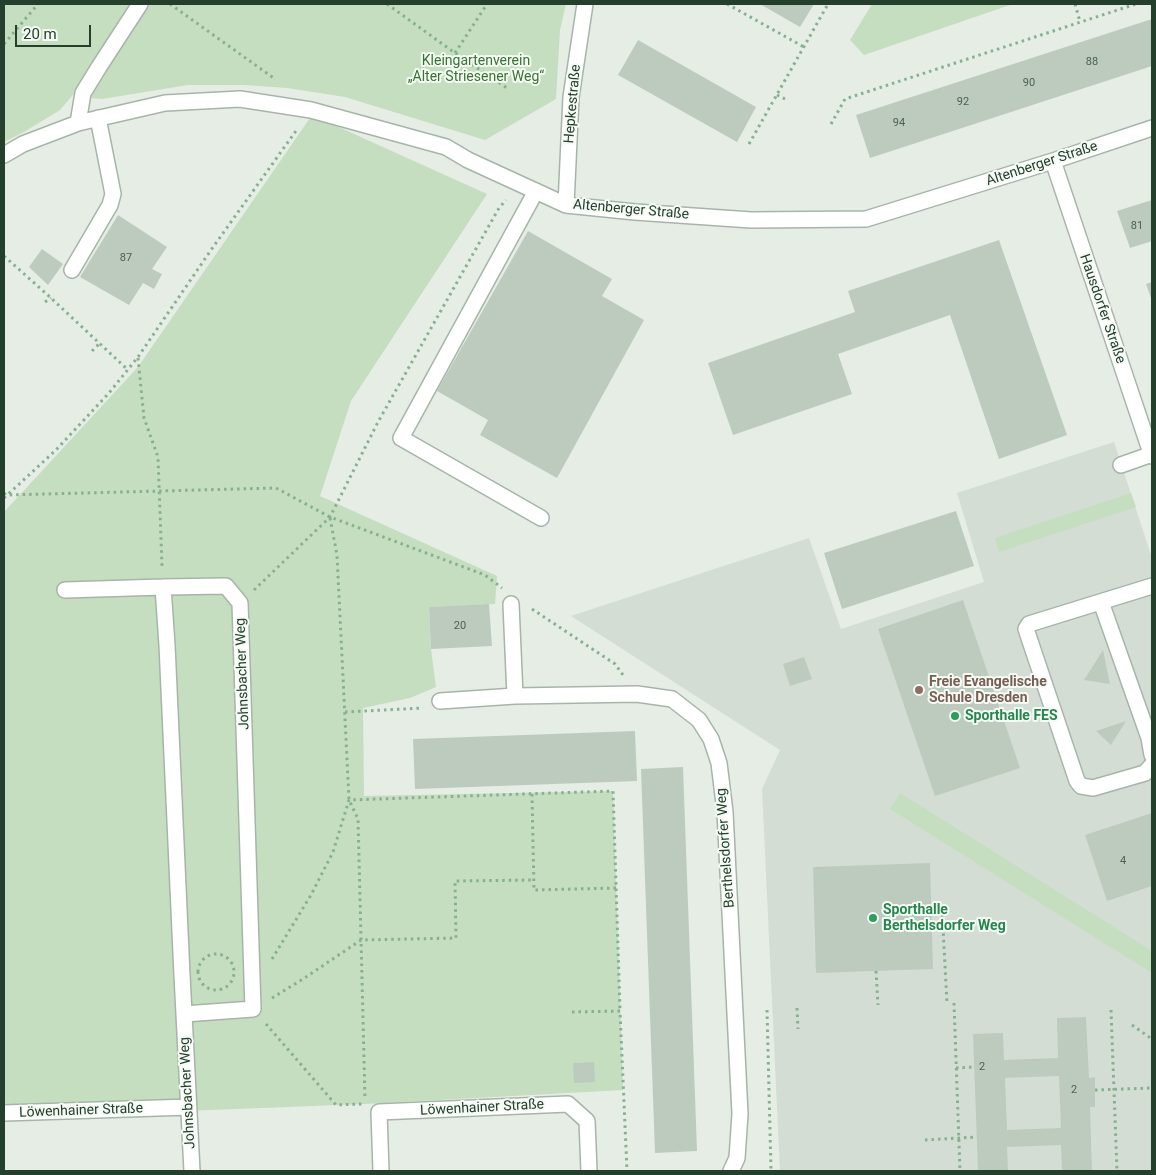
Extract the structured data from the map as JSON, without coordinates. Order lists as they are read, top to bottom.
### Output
{
  "streets": {
    "street": [
      "Hepkestraße",
      "Altenberger Straße",
      "Hausdorfer Straße",
      "Johnsbacher Weg",
      "Berthelsdorfer Weg",
      "Löwenhainer Straße"
    ]
  },
  "crossings": [
    ["Hepkestraße", "Altenberger Straße"],
    ["Altenberger Straße", "Hausdorfer Straße"],
    ["Johnsbacher Weg", "Löwenhainer Straße"]
  ],
  "parks": ["Kleingartenverein „Alter Striesener Weg“"],
  "places": ["Freie Evangelische Schule Dresden", "Sporthalle FES", "Sporthalle Berthelsdorfer Weg"],
  "house_numbers": [
    "88",
    "90",
    "92",
    "94",
    "81",
    "87",
    "20",
    "4",
    "2",
    "2"
  ],
  "scale_bar": "20 m"
}
